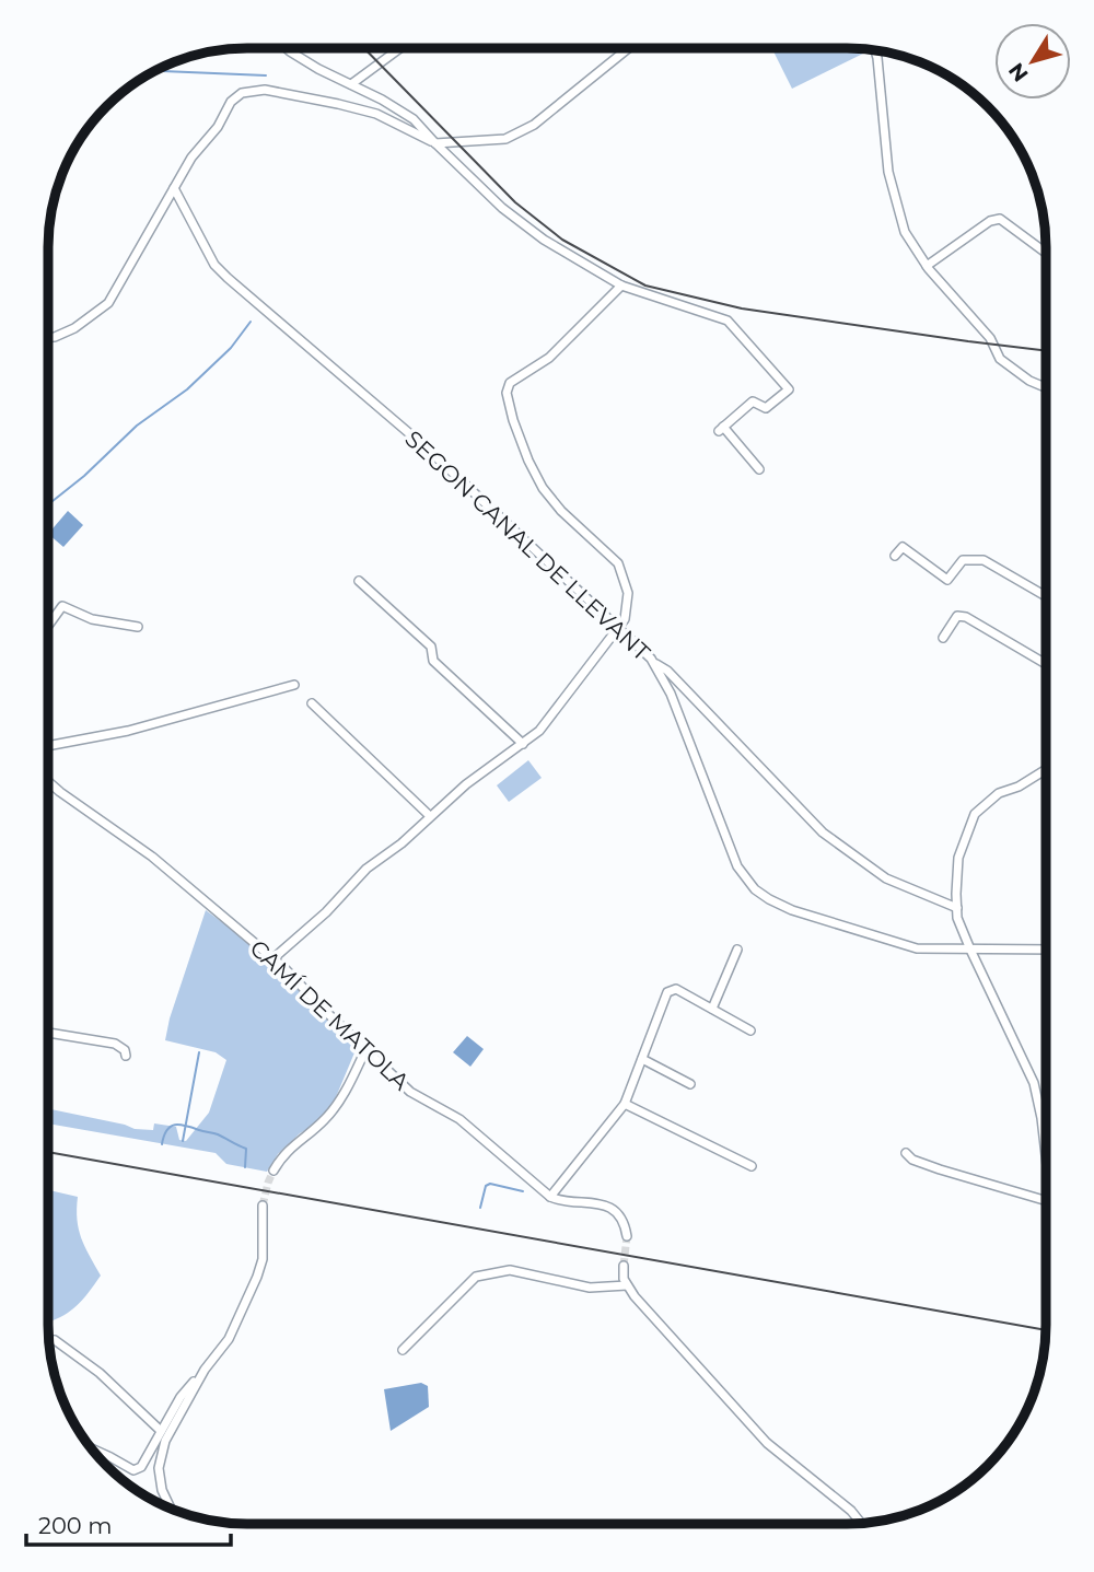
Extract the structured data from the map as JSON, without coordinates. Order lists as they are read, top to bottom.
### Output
{
  "streets": {
    "street": ["SEGON CANAL DE LLEVANT", "CAMÍ DE MATOLA"]
  },
  "scale_bar": "200 m",
  "north": "bottom left"
}
